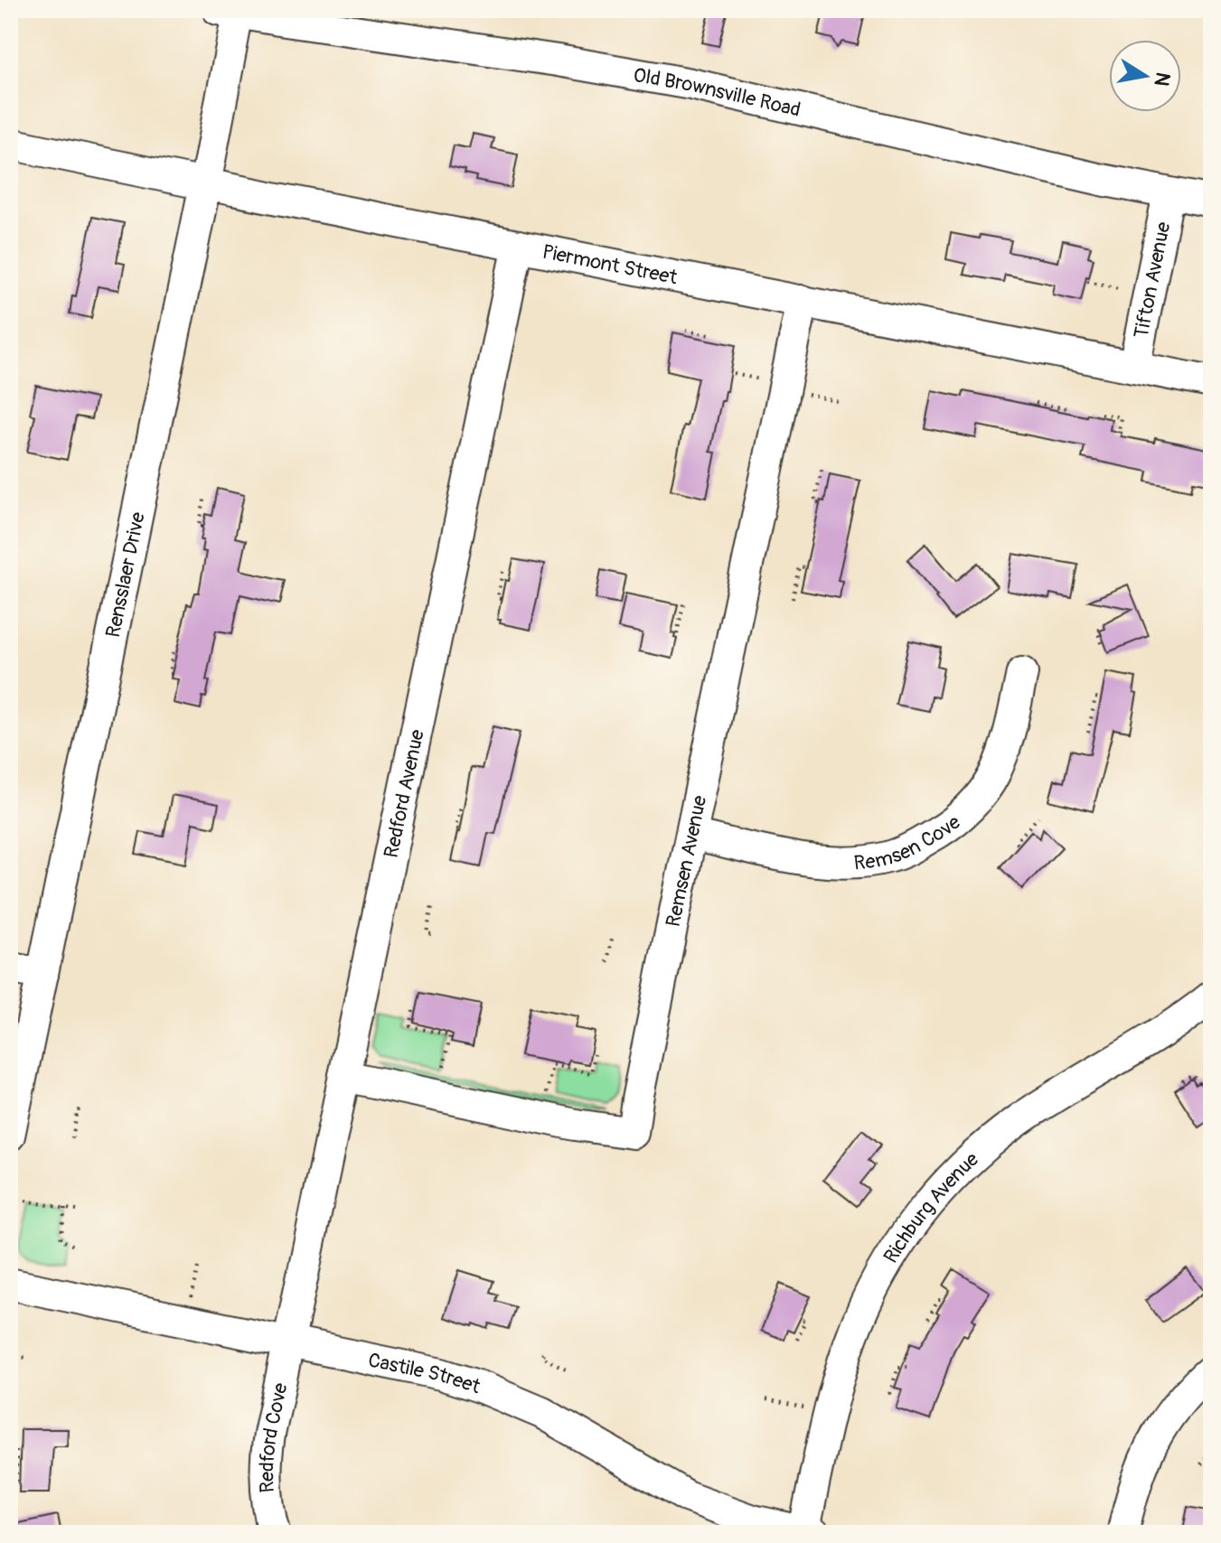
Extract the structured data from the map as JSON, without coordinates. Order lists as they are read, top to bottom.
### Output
{
  "streets": {
    "street": [
      "Old Brownsville Road",
      "Piermont Street",
      "Tifton Avenue",
      "Rensslaer Drive",
      "Redford Avenue",
      "Remsen Cove",
      "Remsen Avenue",
      "Richburg Avenue",
      "Castile Street",
      "Redford Cove"
    ]
  },
  "crossings": [
    ["Old Brownsville Road", "Tifton Avenue"],
    ["Old Brownsville Road", "Rensslaer Drive"],
    ["Piermont Street", "Tifton Avenue"],
    ["Piermont Street", "Rensslaer Drive"],
    ["Piermont Street", "Redford Avenue"],
    ["Piermont Street", "Remsen Avenue"],
    ["Redford Avenue", "Remsen Avenue"],
    ["Redford Avenue", "Castile Street"],
    ["Redford Avenue", "Redford Cove"],
    ["Remsen Cove", "Remsen Avenue"],
    ["Richburg Avenue", "Castile Street"],
    ["Castile Street", "Redford Cove"]
  ],
  "north": "right"
}
